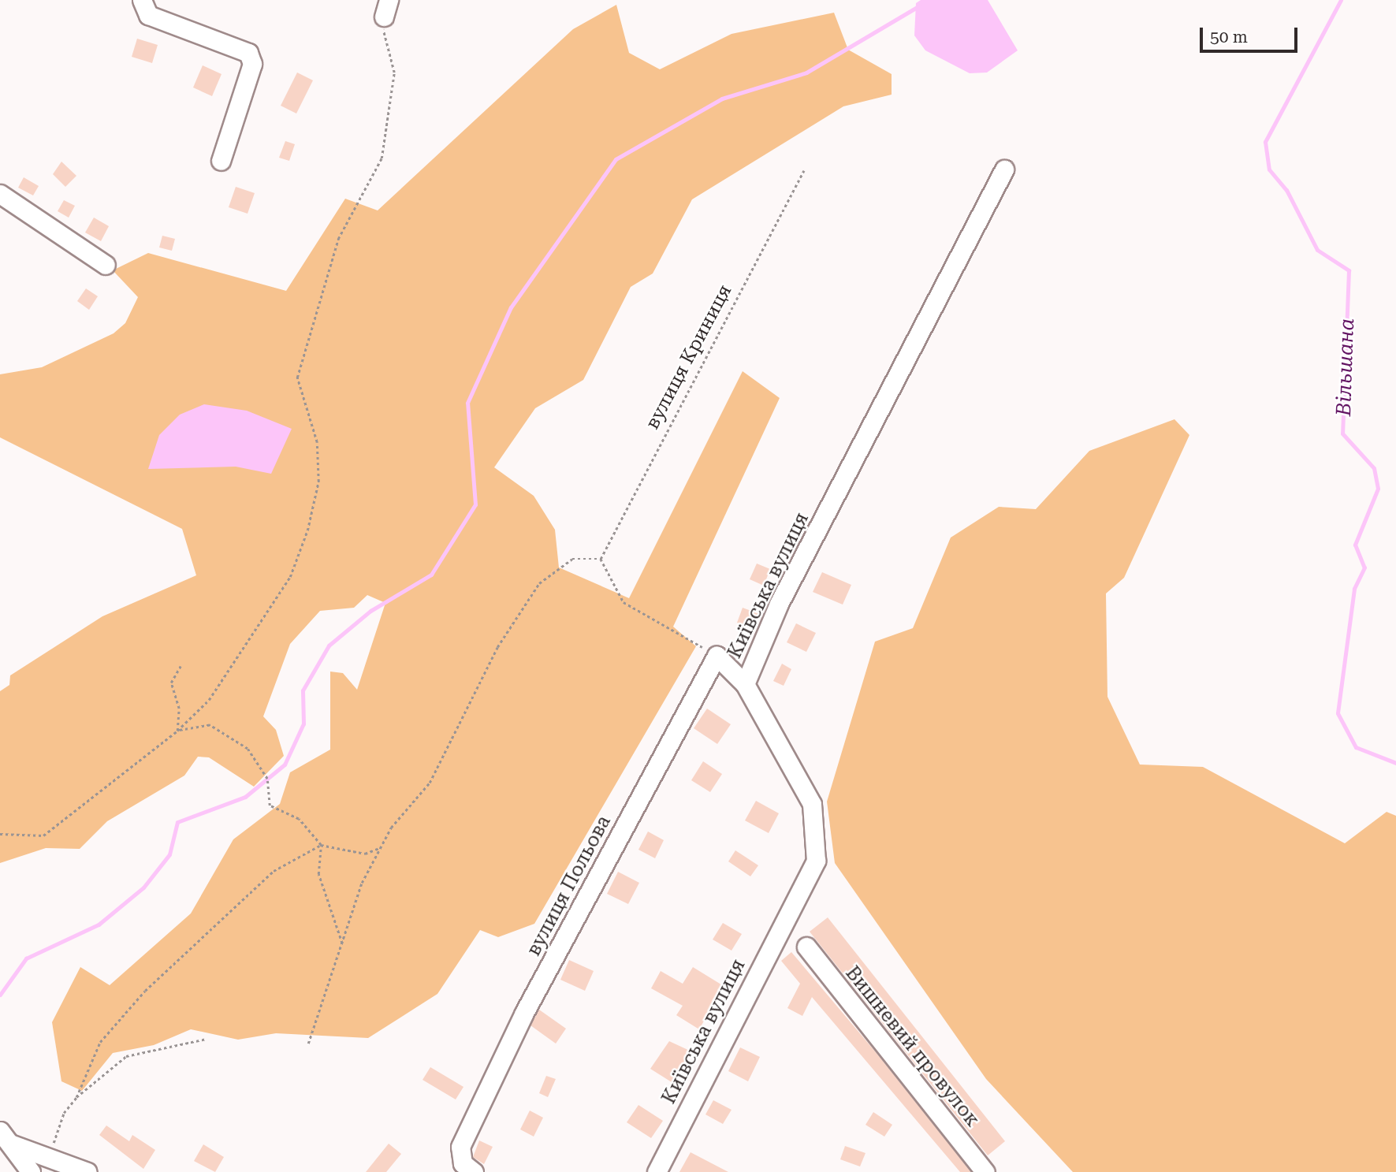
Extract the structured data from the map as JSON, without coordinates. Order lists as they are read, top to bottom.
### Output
{
  "streets": {
    "street": ["Київська вулиця", "вулиця Польова", "Вишневий провулок"],
    "path": ["вулиця Криниця"]
  },
  "water": ["Вільшана"],
  "scale_bar": "50 m"
}
